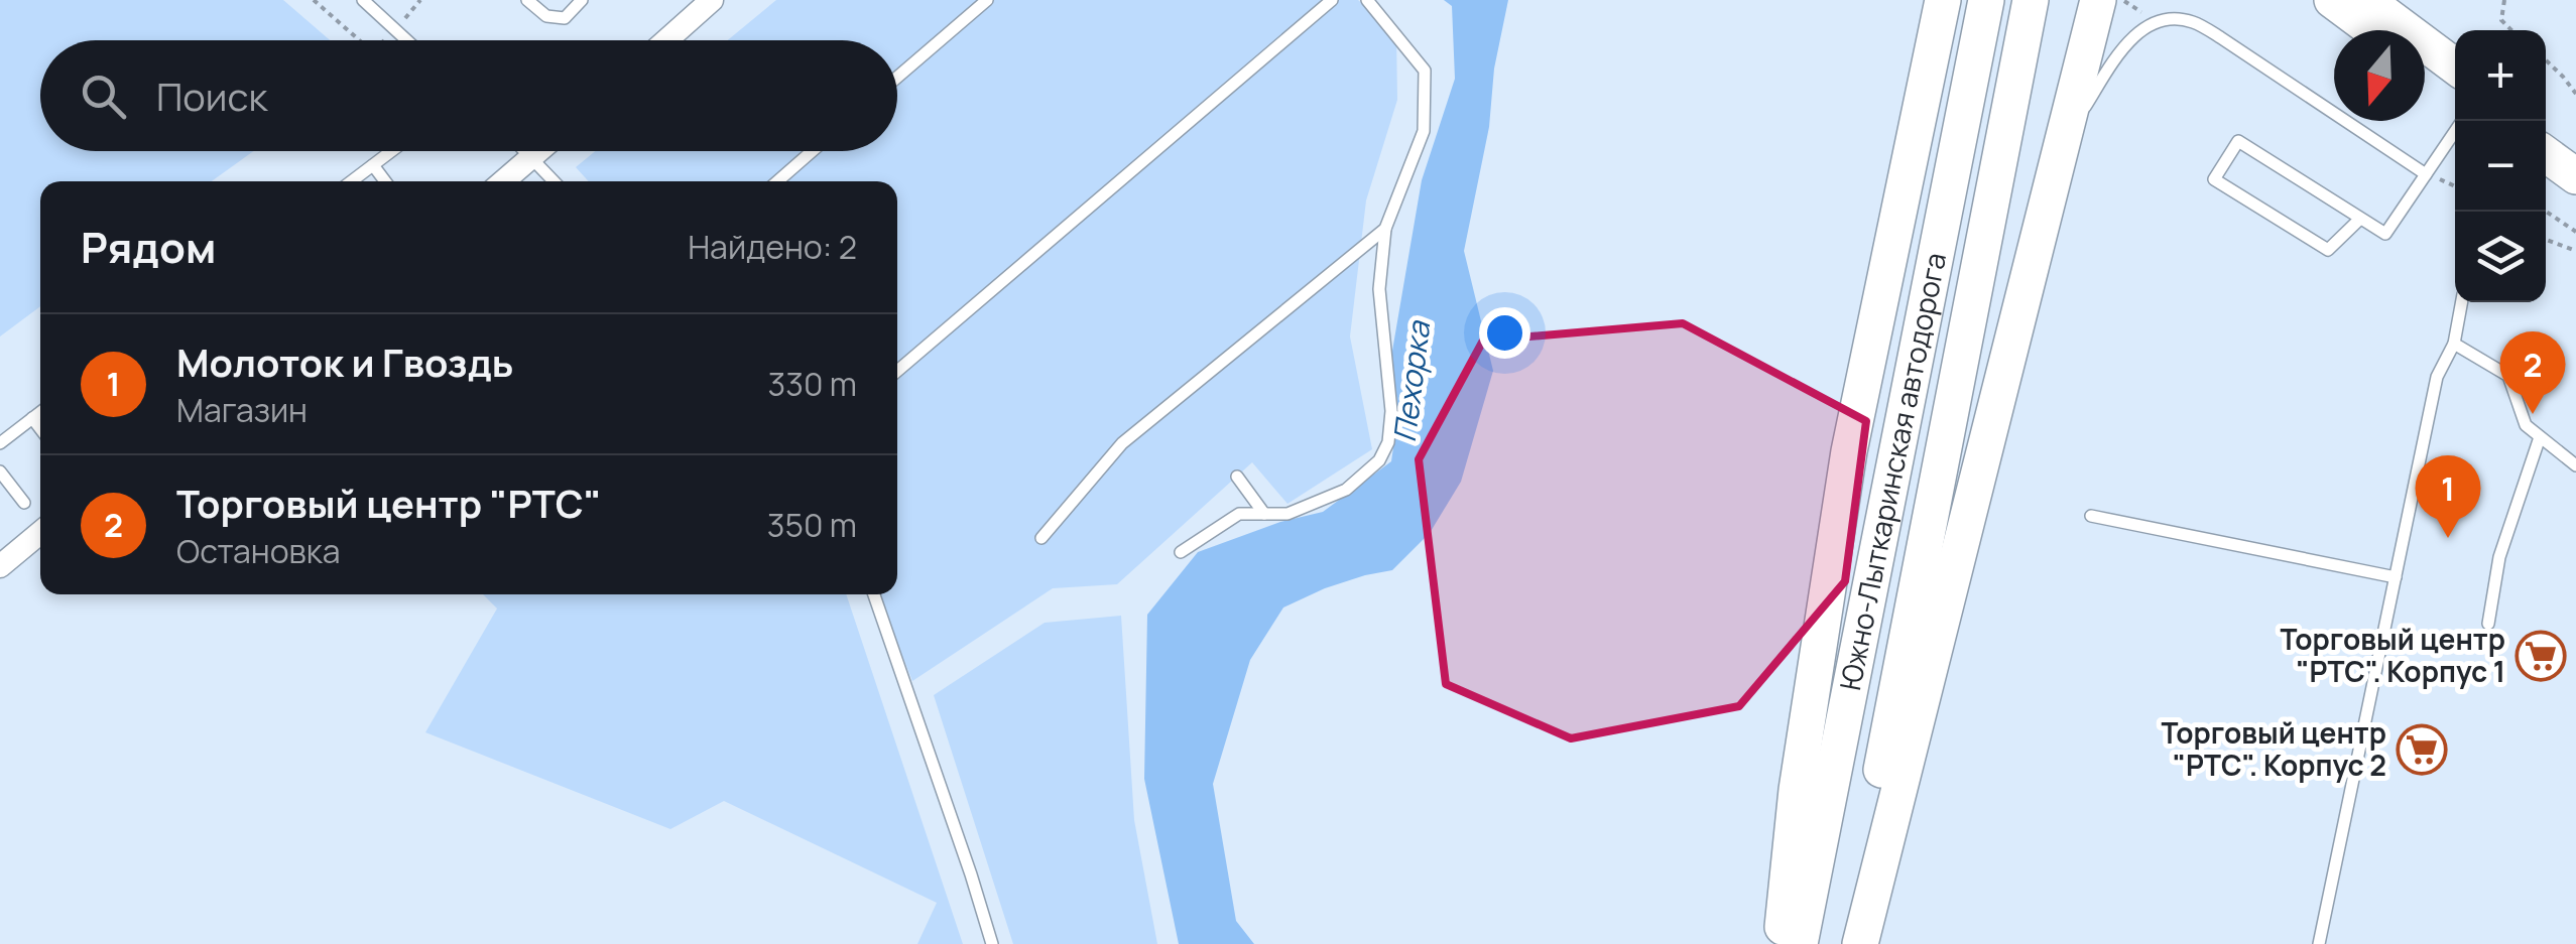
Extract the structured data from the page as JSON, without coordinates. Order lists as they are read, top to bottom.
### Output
{
  "streets": {
    "main road": ["Южно-Лыткаринская автодорога"]
  },
  "water": ["Пехорка"],
  "places": {
    "supermarket": ["Торговый центр \"РТС\". Корпус 1", "Торговый центр \"РТС\". Корпус 2"]
  },
  "north": "bottom",
  "page": {
    "map_buttons": ["+", "−"],
    "search": "Поиск",
    "heading": ["Рядом", "Найдено: 2"],
    "list": [
      {
        "mark": "1",
        "name": "Молоток и Гвоздь",
        "note": "Магазин",
        "value": "330 m"
      },
      {
        "mark": "2",
        "name": "Торговый центр \"РТС\"",
        "note": "Остановка",
        "value": "350 m"
      }
    ],
    "pins": ["2", "1"]
  }
}
